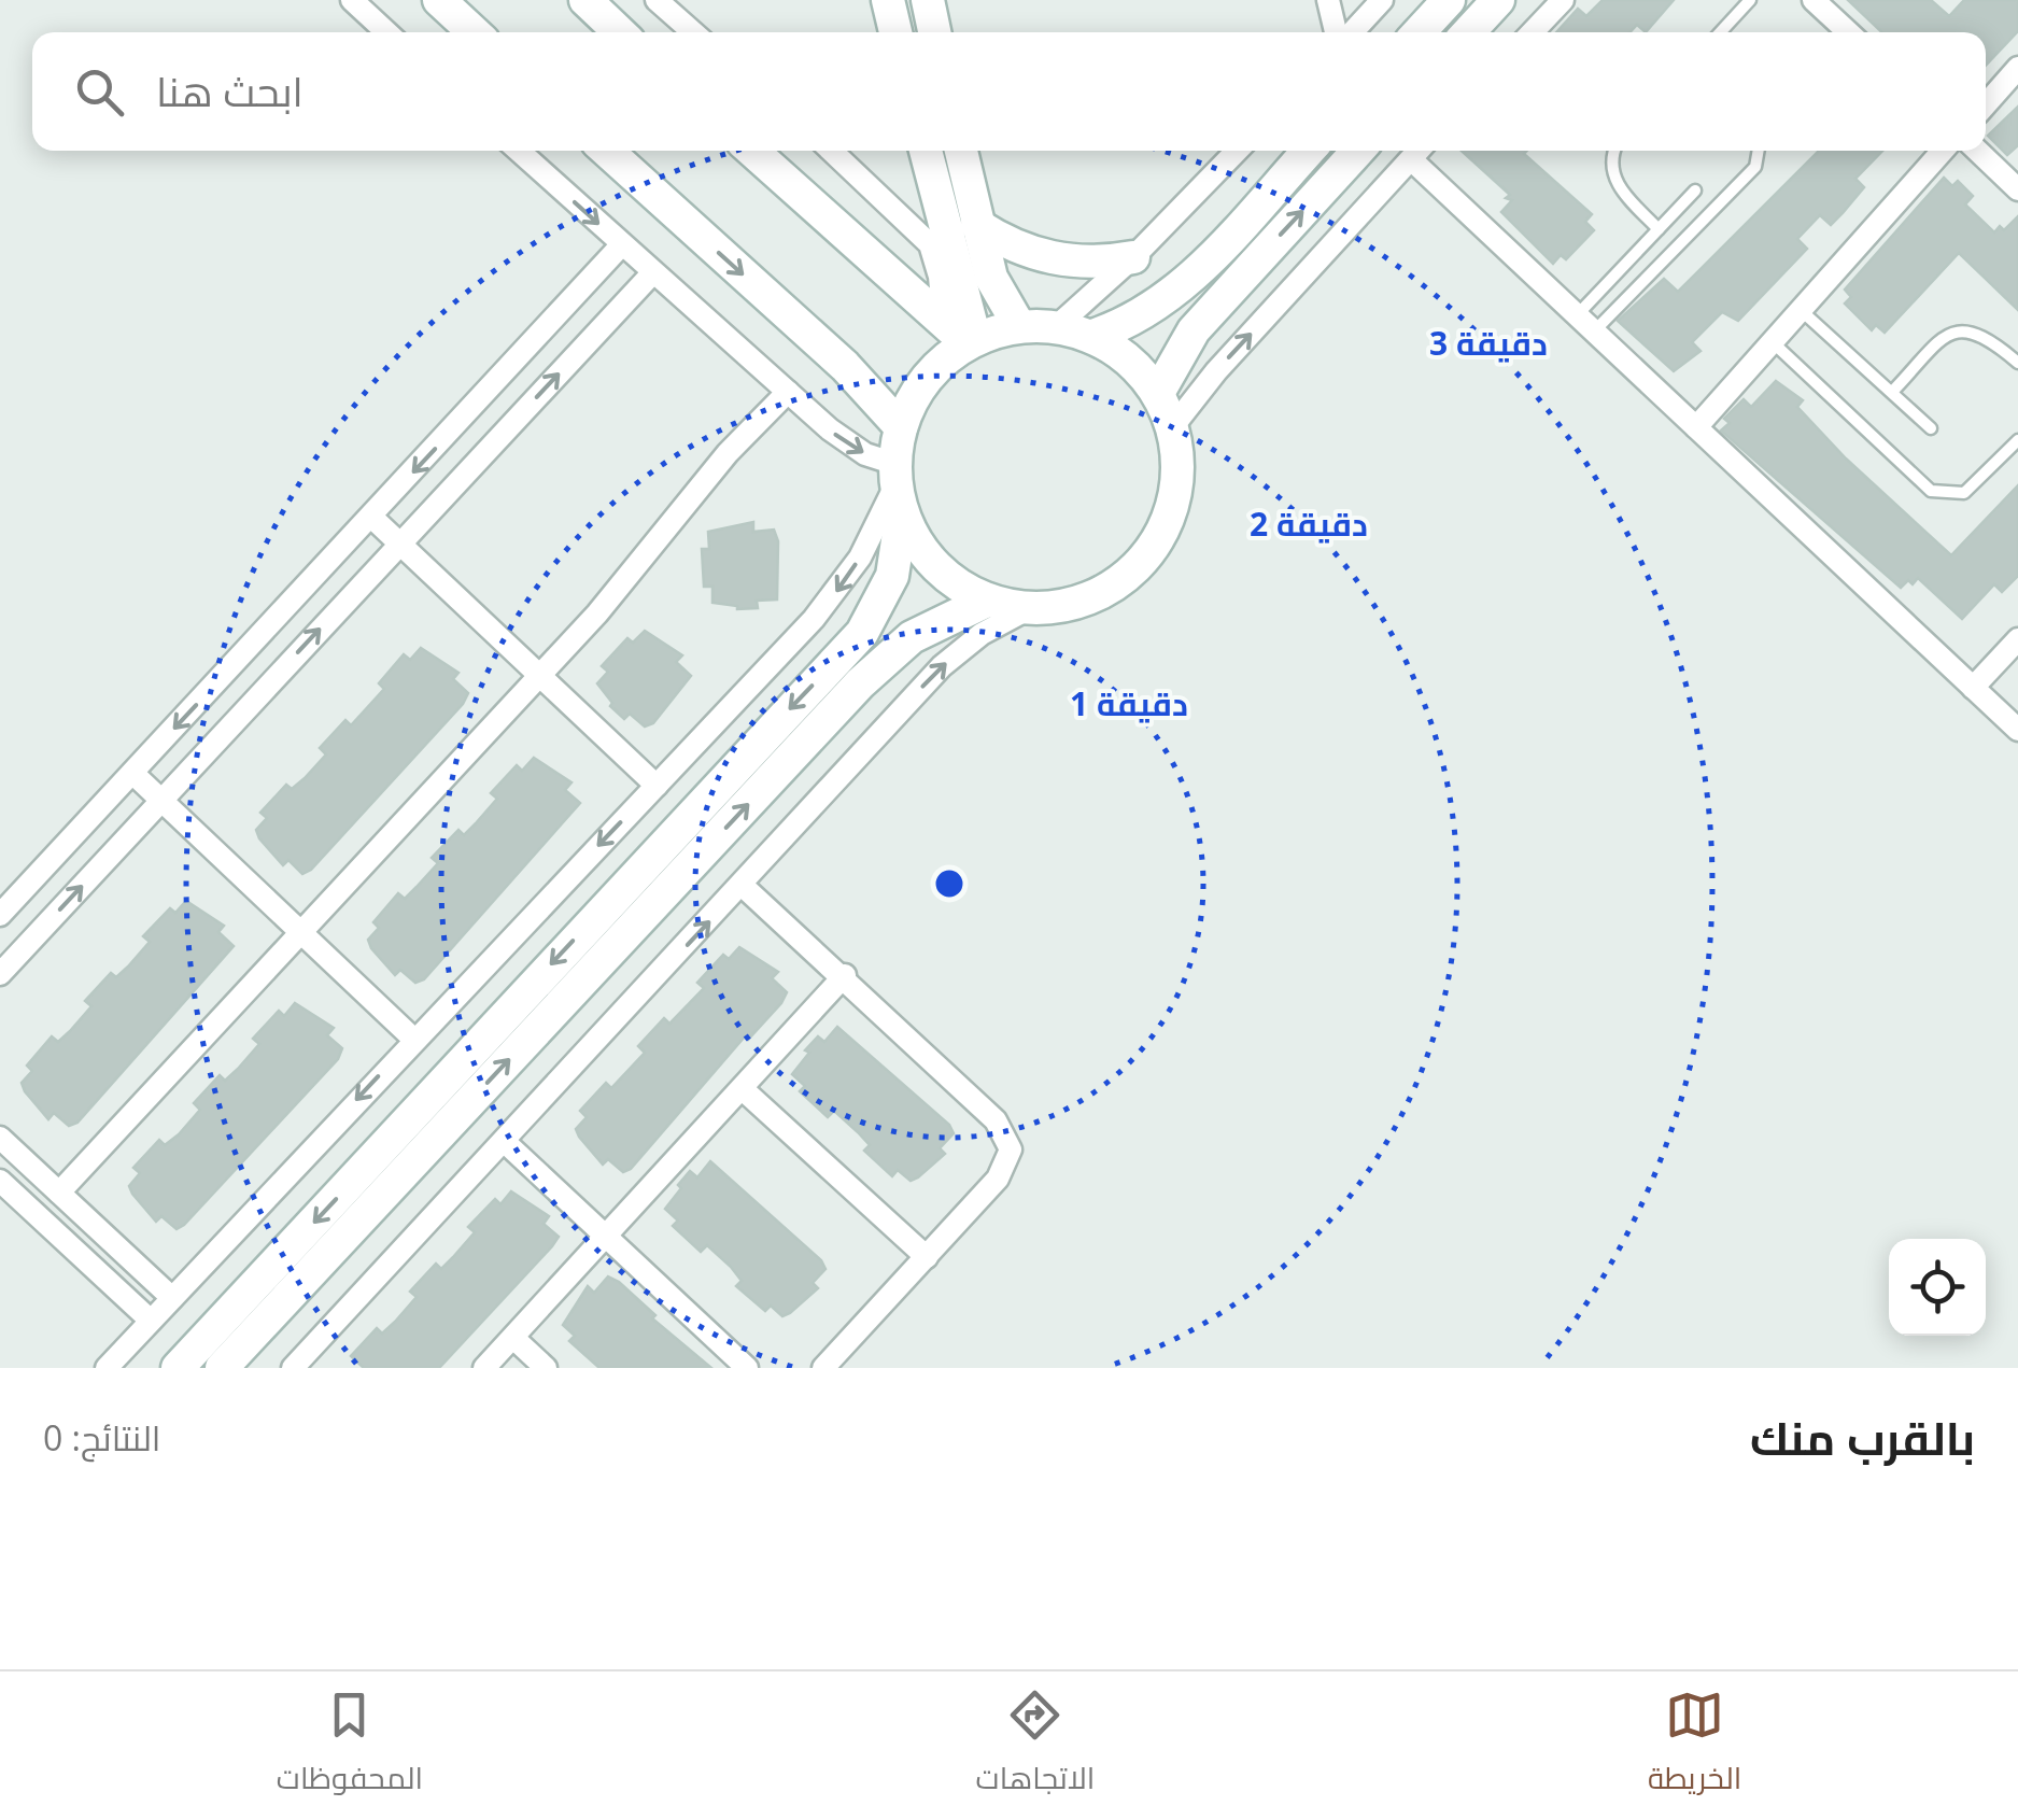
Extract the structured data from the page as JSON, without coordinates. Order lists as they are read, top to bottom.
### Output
{
  "page": {
    "search": "ابحث هنا",
    "heading": ["بالقرب منك", "النتائج: 0"],
    "nav": ["الخريطة", "الاتجاهات", "المحفوظات"]
  },
  "rings": ["3 دقيقة", "2 دقيقة", "1 دقيقة"]
}
